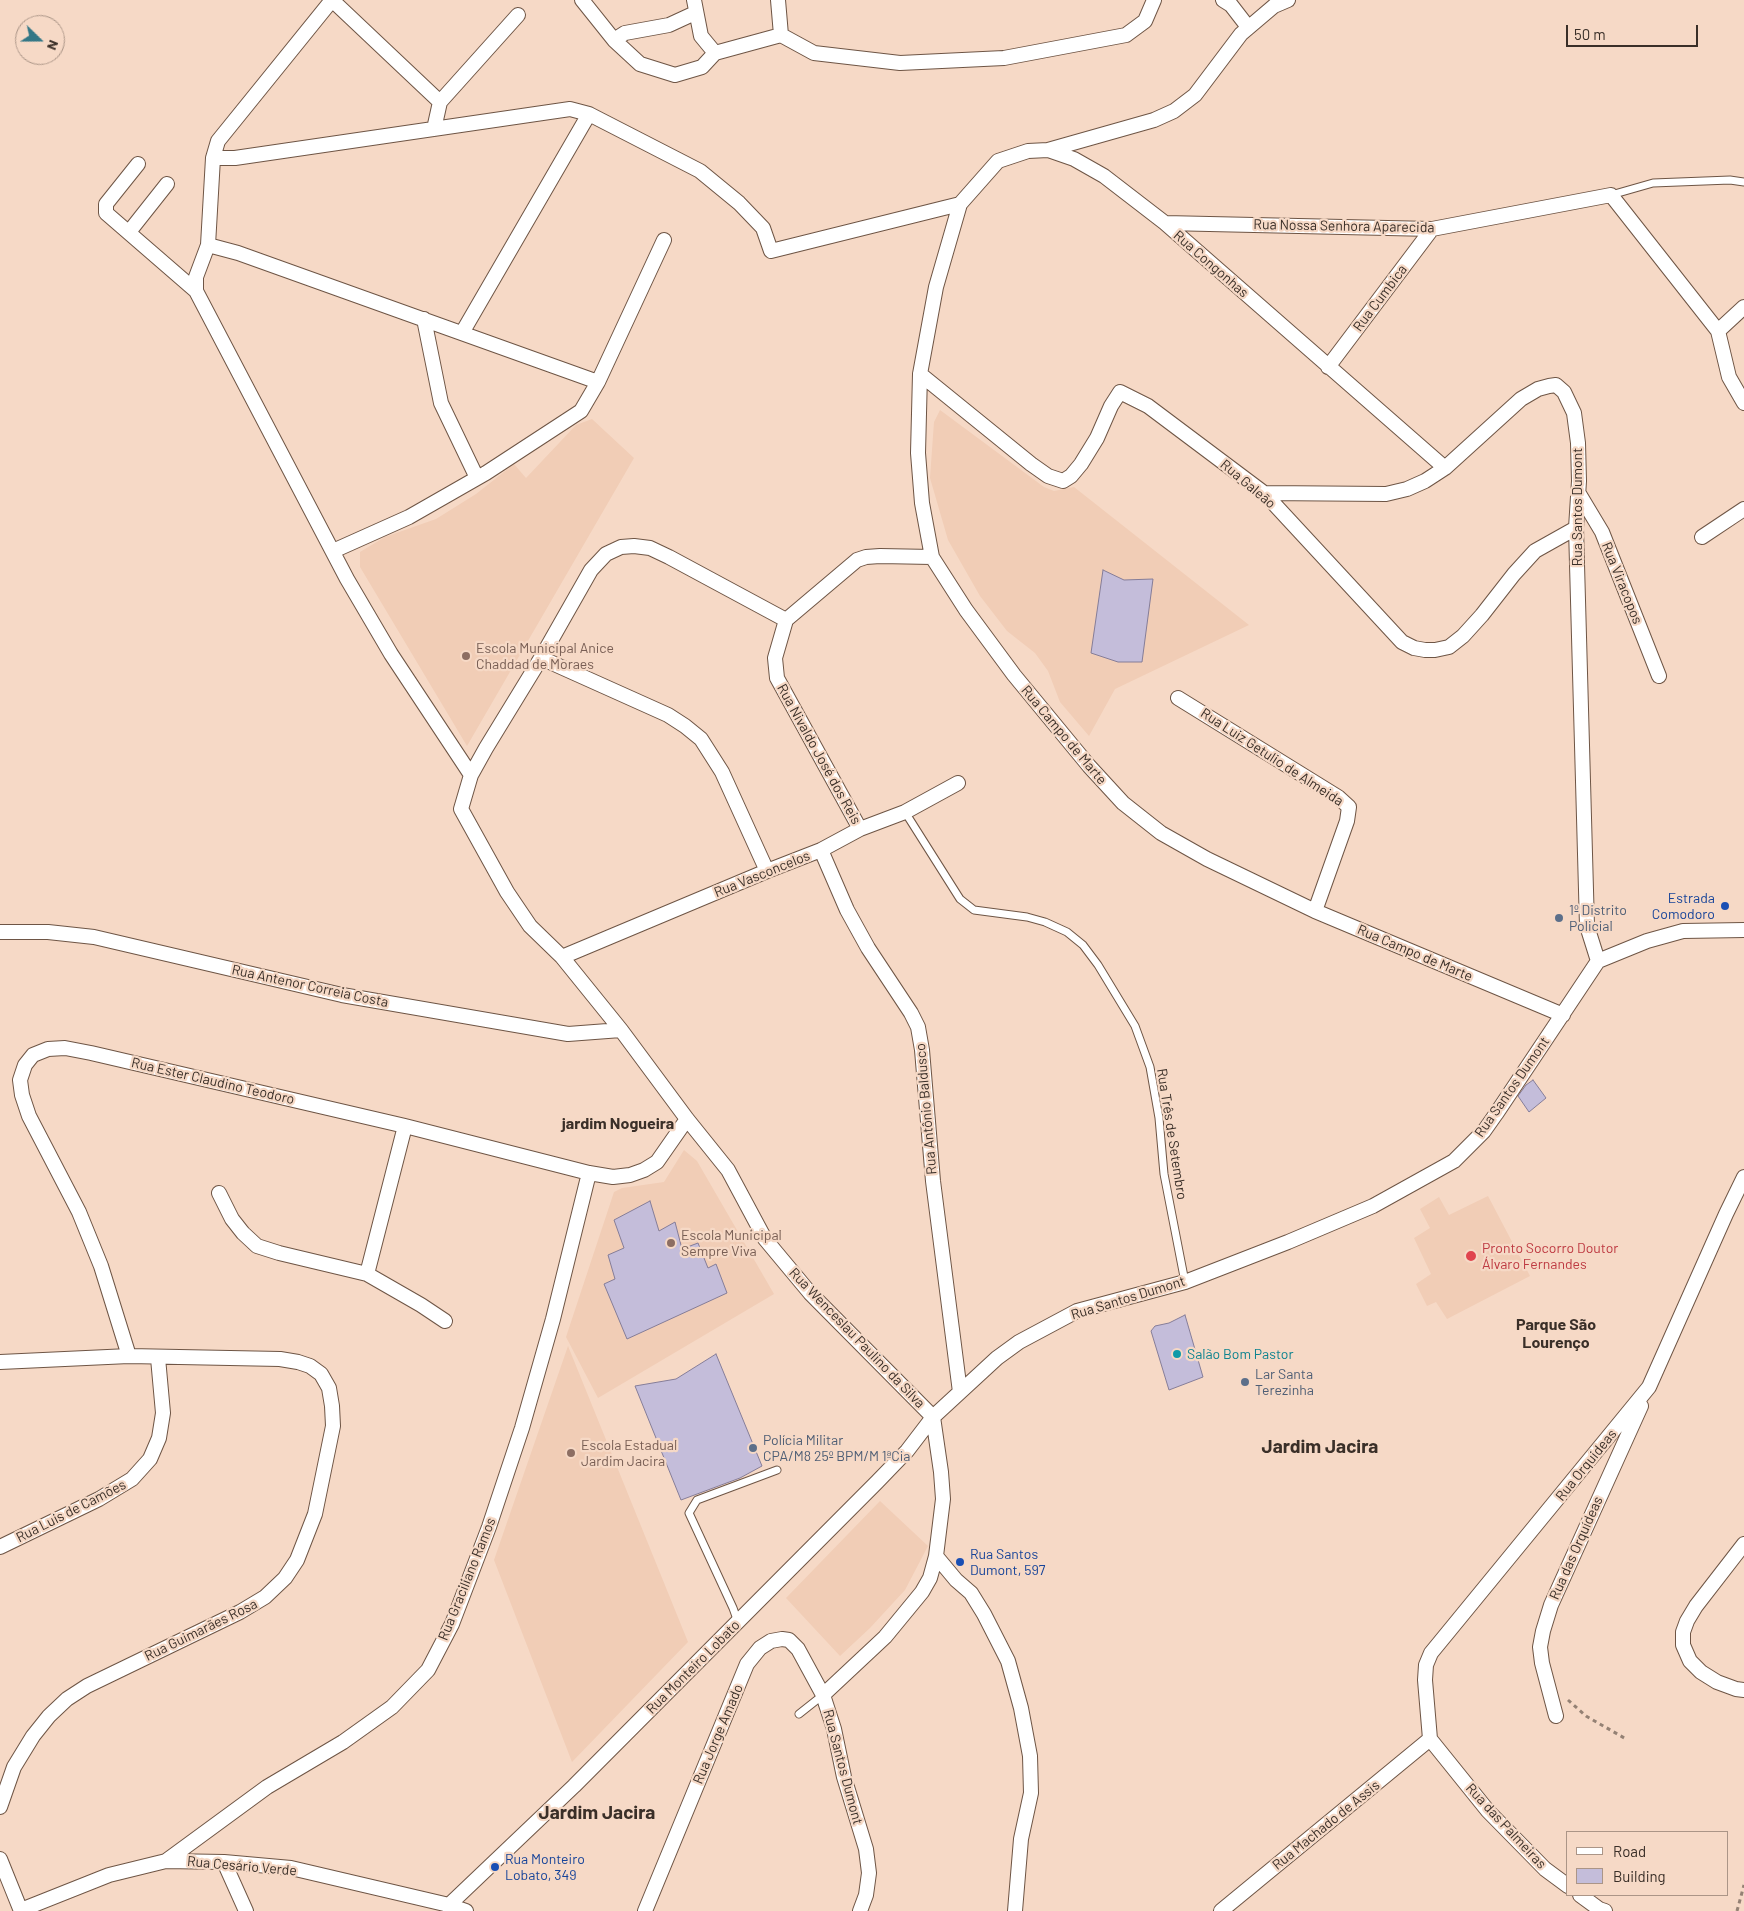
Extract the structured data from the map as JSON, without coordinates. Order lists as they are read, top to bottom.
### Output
{
  "streets": {
    "street": [
      "Rua Nossa Senhora Aparecida",
      "Rua Congonhas",
      "Rua Cumbica",
      "Rua Galeão",
      "Rua Santos Dumont",
      "Rua Viracopos",
      "Rua Campo de Marte",
      "Rua Nivaldo José dos Reis",
      "Rua Luiz Getulio de Almeida",
      "Rua Vasconcelos",
      "Rua Antenor Correia Costa",
      "Rua Ester Claudino Teodoro",
      "Rua Antônio Baldusco",
      "Rua Wenceslau Paulino da Silva",
      "Rua Orquideas",
      "Rua Luis de Camões",
      "Rua das Orquídeas",
      "Rua Graciliano Ramos",
      "Rua Guimarães Rosa",
      "Rua Monteiro Lobato",
      "Rua Jorge Amado",
      "Rua Machado de Assis",
      "Rua das Palmeiras",
      "Rua Cesário Verde"
    ],
    "lane": ["Rua Três de Setembro"]
  },
  "crossings": [
    ["Rua Nossa Senhora Aparecida", "Rua Congonhas"],
    ["Rua Nossa Senhora Aparecida", "Rua Cumbica"],
    ["Rua Congonhas", "Rua Cumbica"],
    ["Rua Congonhas", "Rua Santos Dumont"],
    ["Rua Congonhas", "Rua Campo de Marte"],
    ["Rua Galeão", "Rua Santos Dumont"],
    ["Rua Galeão", "Rua Campo de Marte"],
    ["Rua Santos Dumont", "Rua Viracopos"],
    ["Rua Santos Dumont", "Rua Campo de Marte"],
    ["Rua Santos Dumont", "Rua Antônio Baldusco"],
    ["Rua Santos Dumont", "Rua Três de Setembro"],
    ["Rua Santos Dumont", "Rua Wenceslau Paulino da Silva"],
    ["Rua Santos Dumont", "Rua Monteiro Lobato"],
    ["Rua Santos Dumont", "Rua Jorge Amado"],
    ["Rua Campo de Marte", "Rua Luiz Getulio de Almeida"],
    ["Rua Nivaldo José dos Reis", "Rua Vasconcelos"],
    ["Rua Nivaldo José dos Reis", "Rua Wenceslau Paulino da Silva"],
    ["Rua Vasconcelos", "Rua Antônio Baldusco"],
    ["Rua Vasconcelos", "Rua Três de Setembro"],
    ["Rua Vasconcelos", "Rua Wenceslau Paulino da Silva"],
    ["Rua Antenor Correia Costa", "Rua Wenceslau Paulino da Silva"],
    ["Rua Ester Claudino Teodoro", "Rua Wenceslau Paulino da Silva"],
    ["Rua Ester Claudino Teodoro", "Rua Graciliano Ramos"],
    ["Rua Ester Claudino Teodoro", "Rua Guimarães Rosa"],
    ["Rua Wenceslau Paulino da Silva", "Rua Monteiro Lobato"],
    ["Rua Orquideas", "Rua das Orquídeas"],
    ["Rua Orquideas", "Rua Machado de Assis"],
    ["Rua Orquideas", "Rua das Palmeiras"],
    ["Rua Luis de Camões", "Rua Guimarães Rosa"],
    ["Rua Graciliano Ramos", "Rua Cesário Verde"],
    ["Rua Monteiro Lobato", "Rua Cesário Verde"],
    ["Rua Machado de Assis", "Rua das Palmeiras"]
  ],
  "districts": [
    "jardim Nogueira",
    "Parque São Lourenço",
    "Jardim Jacira",
    "Jardim Jacira"
  ],
  "places": [
    "Escola Municipal Anice Chaddad de Moraes",
    "Estrada Comodoro",
    "1º Distrito Policial",
    "Escola Municipal Sempre Viva",
    "Pronto Socorro Doutor Álvaro Fernandes",
    "Salão Bom Pastor",
    "Lar Santa Terezinha",
    "Polícia Militar CPA/M8 25º BPM/M 1ªCia",
    "Escola Estadual Jardim Jacira",
    "Rua Santos Dumont, 597",
    "Rua Monteiro Lobato, 349"
  ],
  "legend": ["Road", "Building"],
  "scale_bar": "50 m",
  "north": "right"
}
